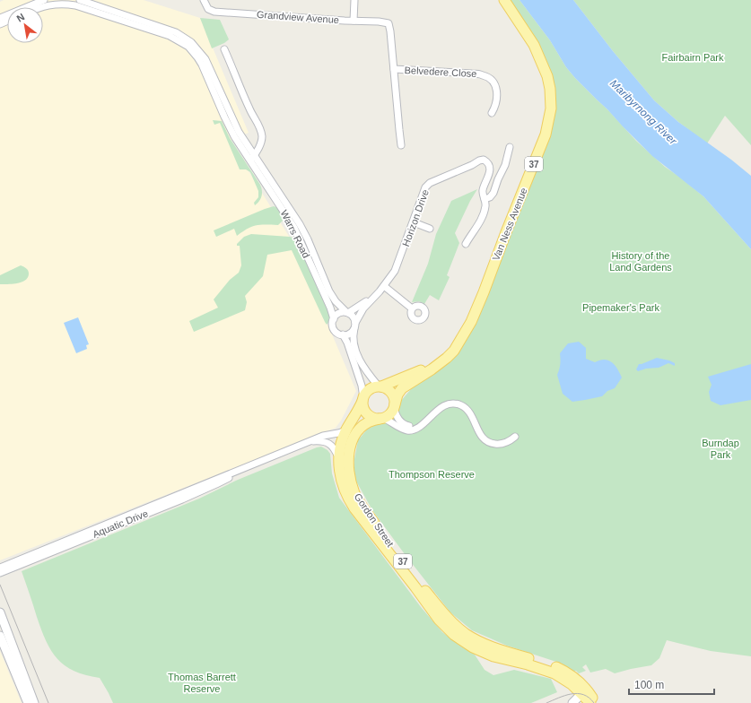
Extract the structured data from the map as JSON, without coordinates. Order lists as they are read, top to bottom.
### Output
{
  "streets": {
    "main road": ["37", "Van Ness Avenue", "Gordon Street"],
    "street": [
      "Grandview Avenue",
      "Belvedere Close",
      "Horizon Drive",
      "Warrs Road",
      "Aquatic Drive"
    ]
  },
  "crossings": [
    ["Grandview Avenue", "Belvedere Close"],
    ["37", "Van Ness Avenue"],
    ["37", "Gordon Street"],
    ["Horizon Drive", "Warrs Road"],
    ["Van Ness Avenue", "Gordon Street"],
    ["Gordon Street", "Aquatic Drive"]
  ],
  "water": ["Maribyrnong River"],
  "parks": [
    "Fairbairn Park",
    "History of the Land Gardens",
    "Pipemaker's Park",
    "Burndap Park",
    "Thompson Reserve",
    "Thomas Barrett Reserve"
  ],
  "scale_bar": "100 m",
  "north": "top left"
}
